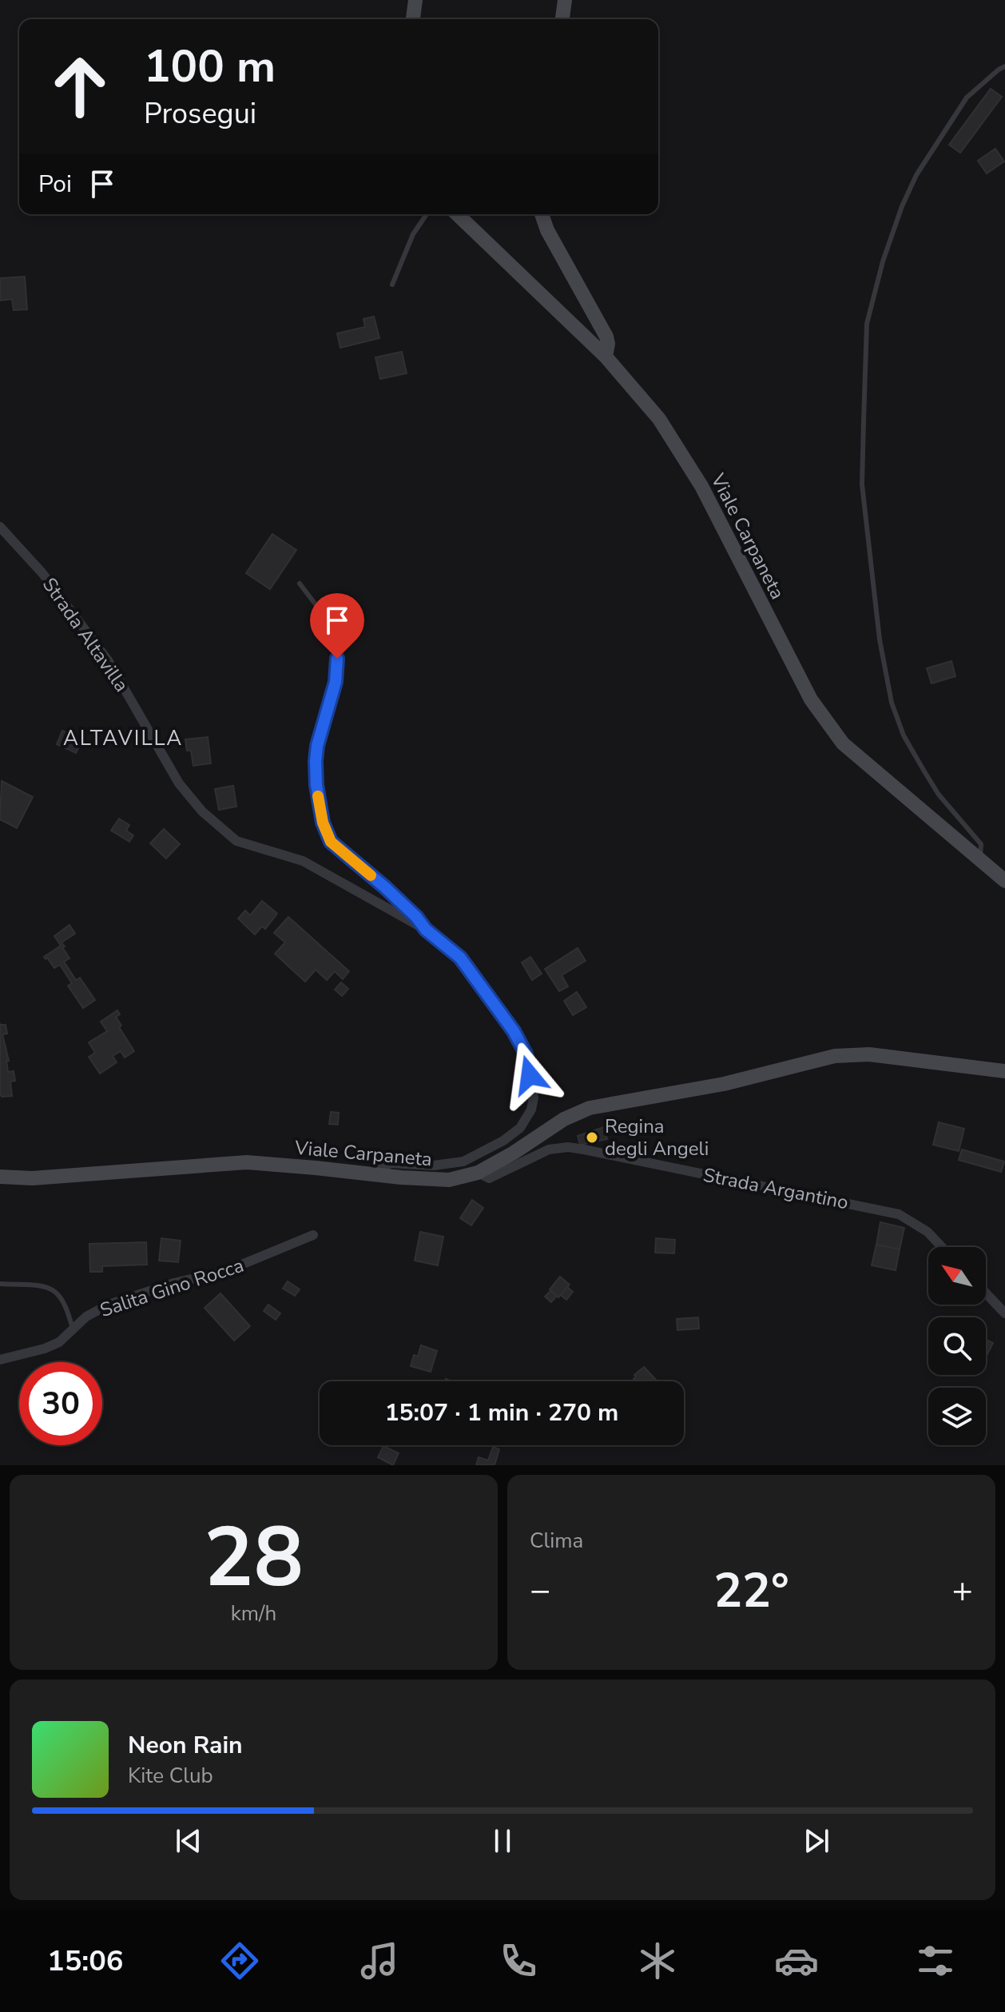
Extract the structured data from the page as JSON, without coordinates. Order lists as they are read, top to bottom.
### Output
{
  "streets": {
    "main road": ["Viale Carpaneta"],
    "street": ["Strada Altavilla", "Strada Argantino", "Salita Gino Rocca"]
  },
  "crossings": [
    ["Viale Carpaneta", "Strada Altavilla"],
    ["Viale Carpaneta", "Strada Argantino"]
  ],
  "districts": ["ALTAVILLA"],
  "places": ["Regina degli Angeli"],
  "north": "top left",
  "page": {
    "turn": ["100 m", "Prosegui"],
    "then": "Poi",
    "limit": "30",
    "trip": "15:07 · 1 min · 270 m",
    "tile": [
      ["28", "km/h"],
      "Clima"
    ],
    "heat": ["−", "22°", "+"],
    "song": ["Neon Rain", "Kite Club"],
    "tabs": "15:06"
  }
}
